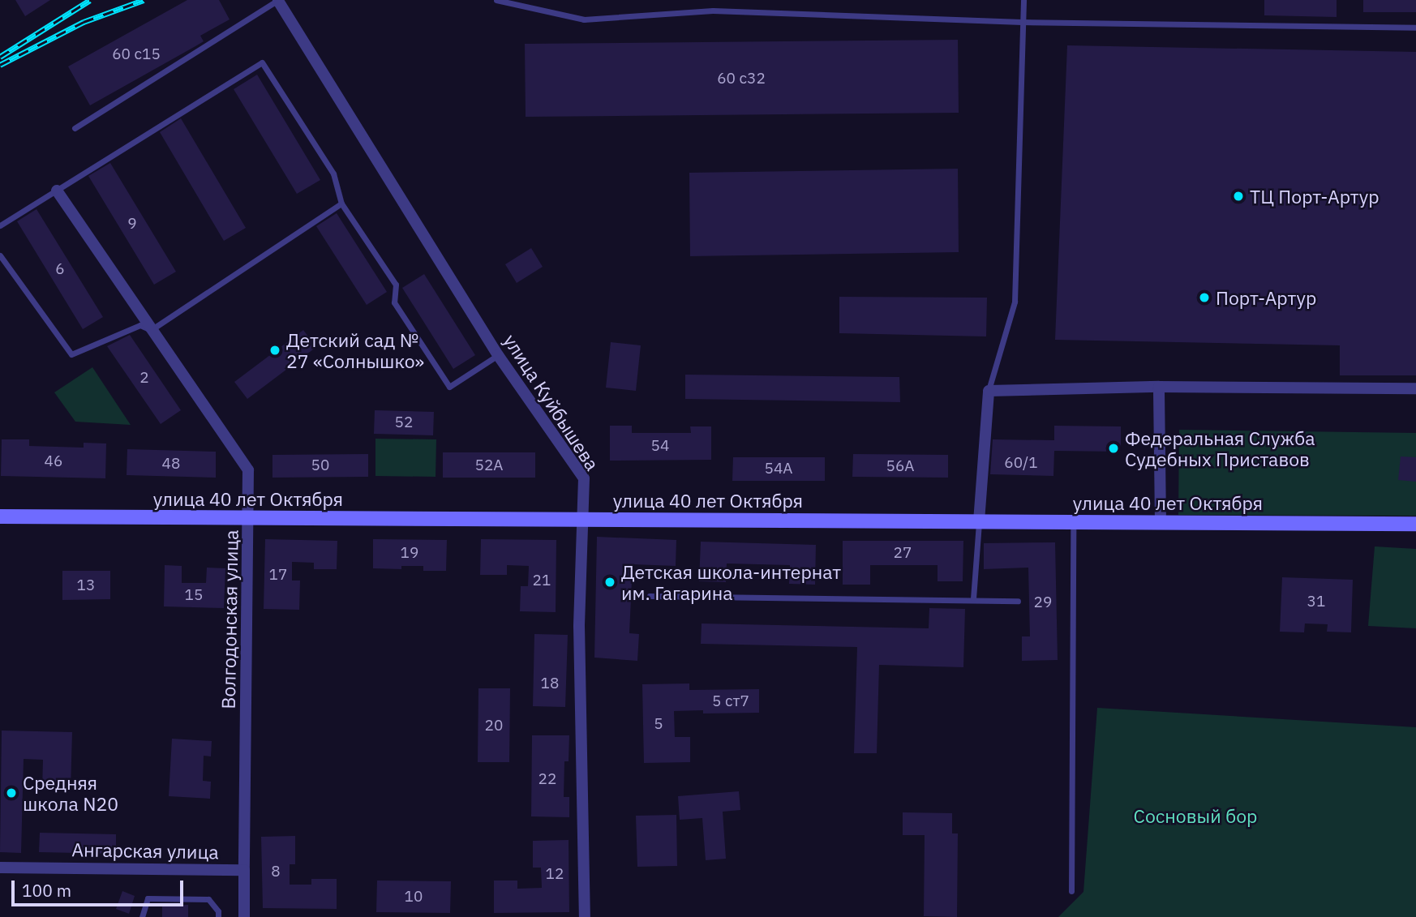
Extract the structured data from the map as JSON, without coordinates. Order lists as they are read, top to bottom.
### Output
{
  "streets": {
    "main road": ["улица 40 лет Октября"],
    "street": ["улица Куйбышева", "Волгодонская улица", "Ангарская улица"]
  },
  "crossings": [
    ["улица Куйбышева", "улица 40 лет Октября"],
    ["улица 40 лет Октября", "Волгодонская улица"],
    ["Волгодонская улица", "Ангарская улица"]
  ],
  "parks": ["Сосновый бор"],
  "places": [
    "ТЦ Порт-Артур",
    "Порт-Артур",
    "Детский сад № 27 «Солнышко»",
    "Федеральная Служба Судебных Приставов",
    "Детская школа-интернат им. Гагарина",
    "Средняя школа N20"
  ],
  "house_numbers": [
    "60 с15",
    "60 с32",
    "9",
    "6",
    "2",
    "52",
    "54",
    "46",
    "60/1",
    "48",
    "50",
    "52А",
    "56А",
    "54А",
    "19",
    "27",
    "17",
    "21",
    "13",
    "15",
    "31",
    "29",
    "18",
    "5 ст7",
    "5",
    "20",
    "22",
    "8",
    "12",
    "10"
  ],
  "scale_bar": "100 m"
}
